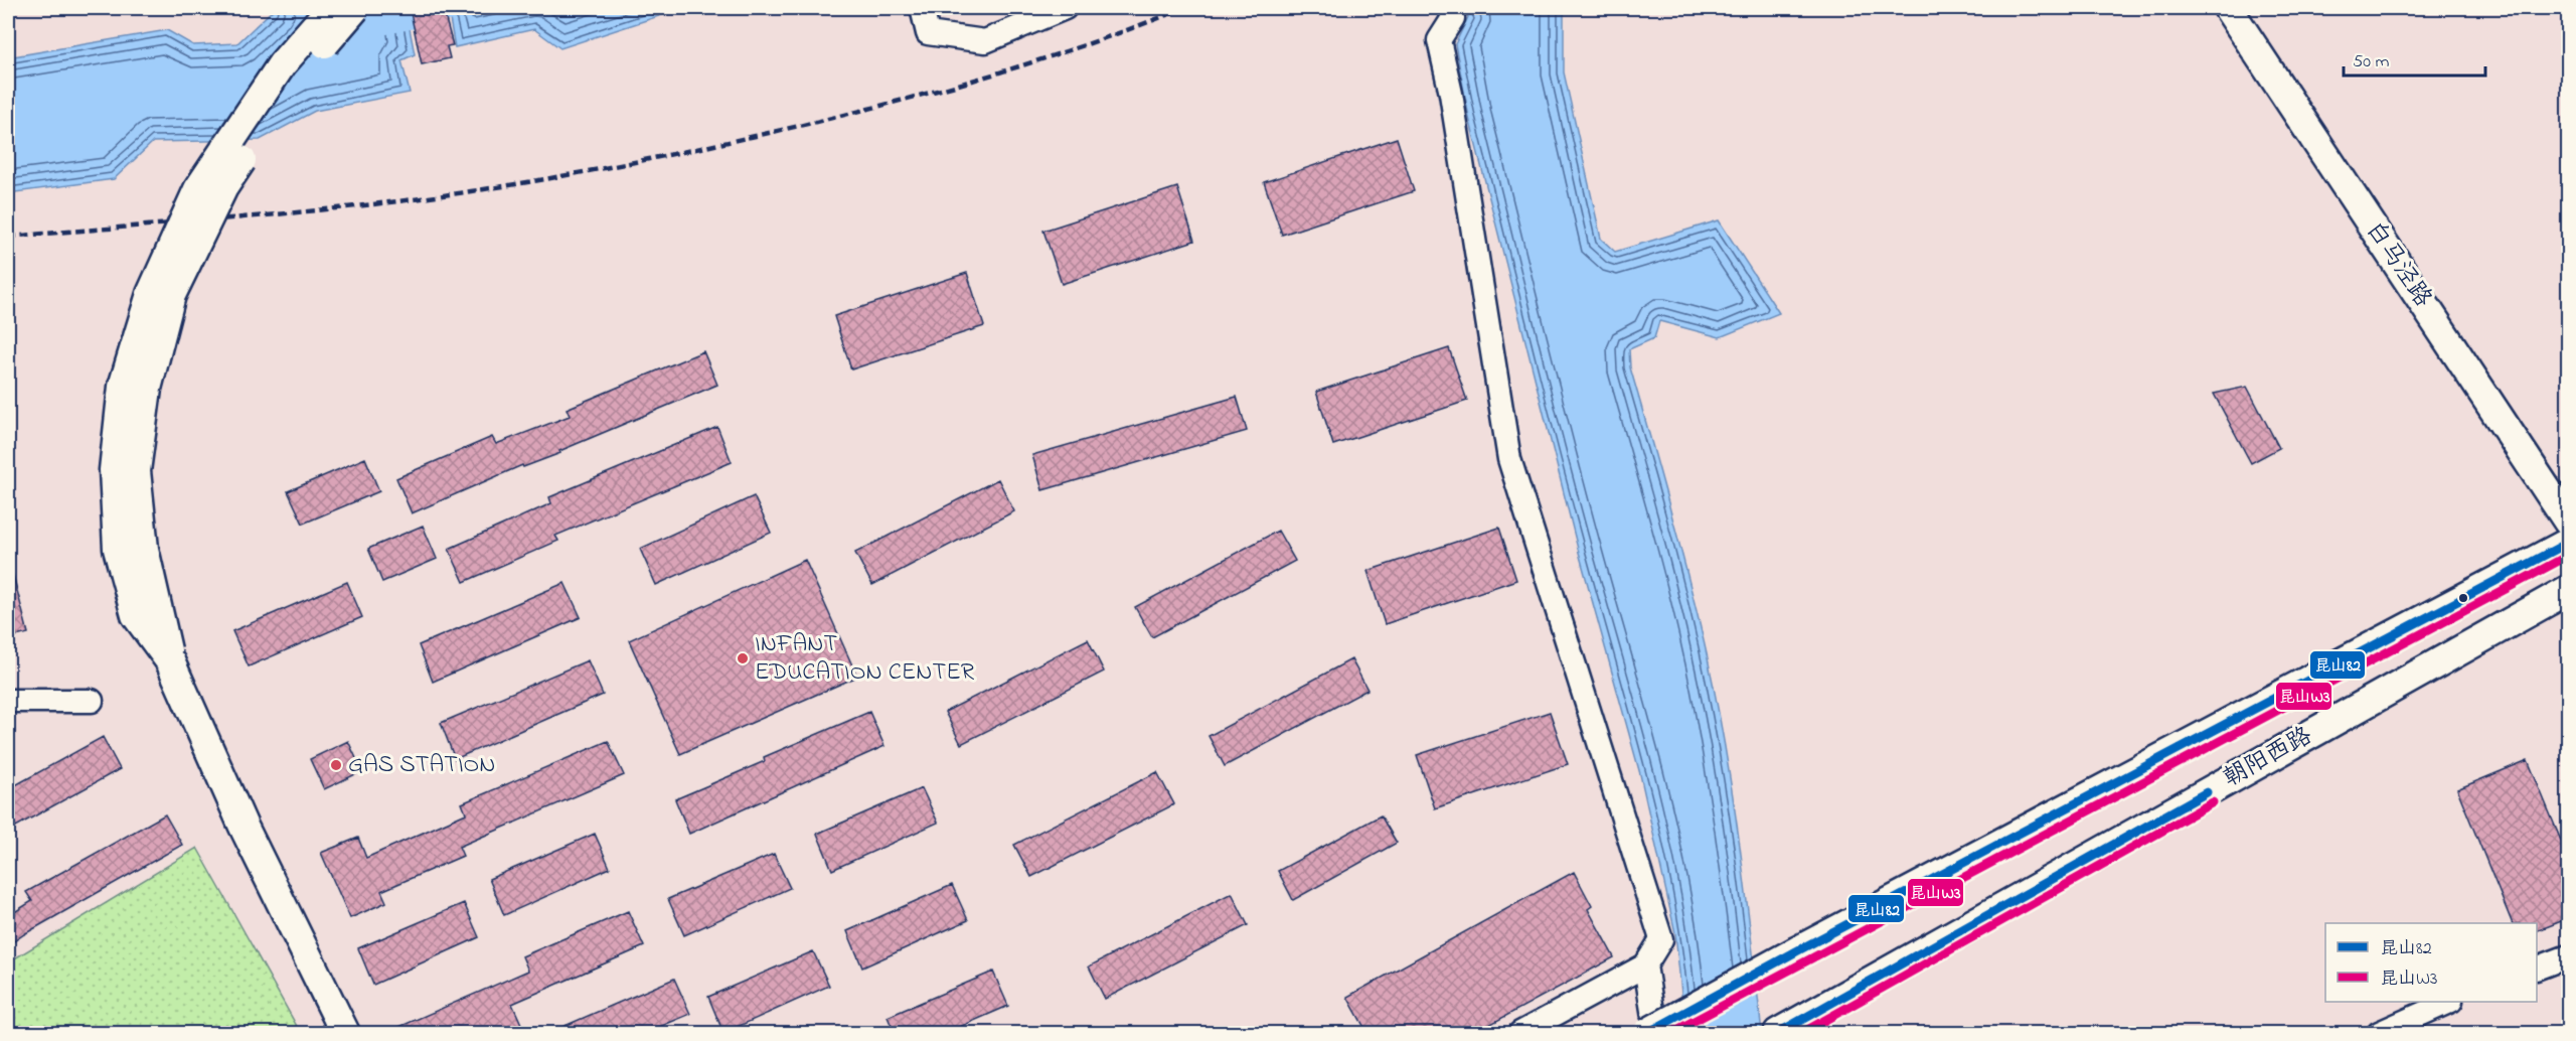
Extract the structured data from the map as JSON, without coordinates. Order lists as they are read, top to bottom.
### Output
{
  "streets": {
    "main road": ["白马泾路", "朝阳西路"]
  },
  "places": ["INFANT EDUCATION CENTER", "GAS STATION"],
  "lines": ["transit line 昆山82", "transit line 昆山W3"],
  "legend": ["昆山82", "昆山W3"],
  "scale_bar": "50 m"
}
